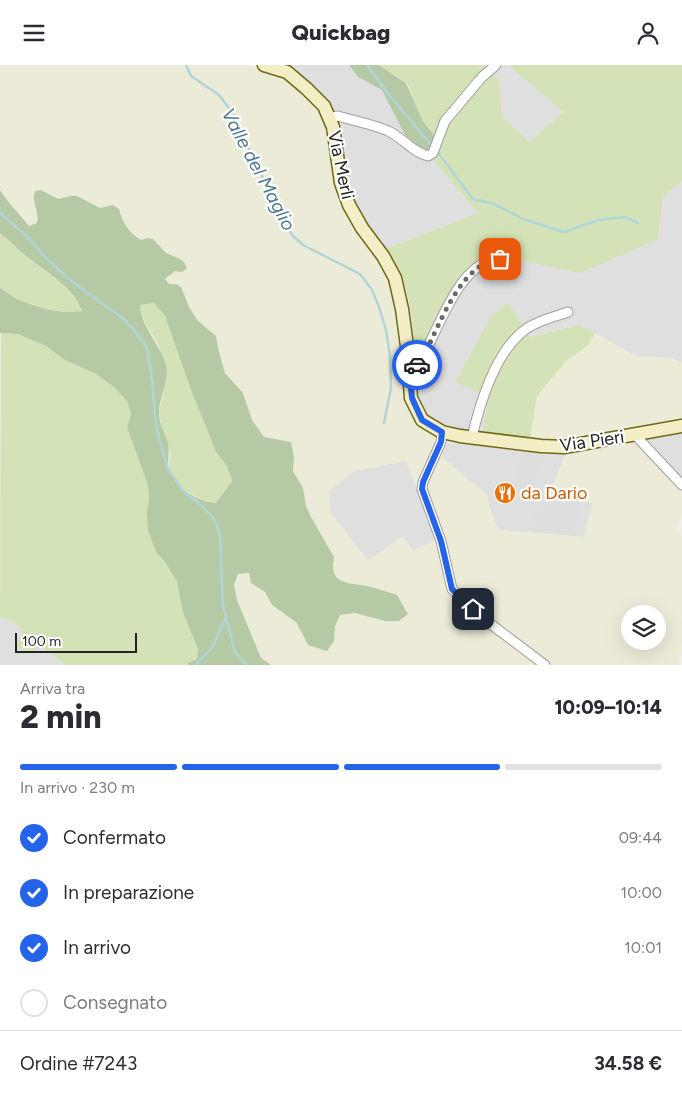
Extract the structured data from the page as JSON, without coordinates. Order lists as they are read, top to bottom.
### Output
{
  "streets": {
    "street": ["Via Merli", "Via Pieri"]
  },
  "crossings": [
    ["Via Merli", "Via Pieri"]
  ],
  "water": ["Valle del Maglio"],
  "places": {
    "restaurant": ["da Dario"]
  },
  "scale_bar": "100 m",
  "page": {
    "header": "Quickbag",
    "scale": "100 m",
    "heading": ["2 min", "Arriva tra", "10:09–10:14"],
    "panel": ["Ordine #7243", "34.58 €"],
    "bar": "In arrivo · 230 m",
    "list": [
      ["Confermato", "09:44"],
      ["In preparazione", "10:00"],
      ["In arrivo", "10:01"],
      "Consegnato"
    ]
  }
}
